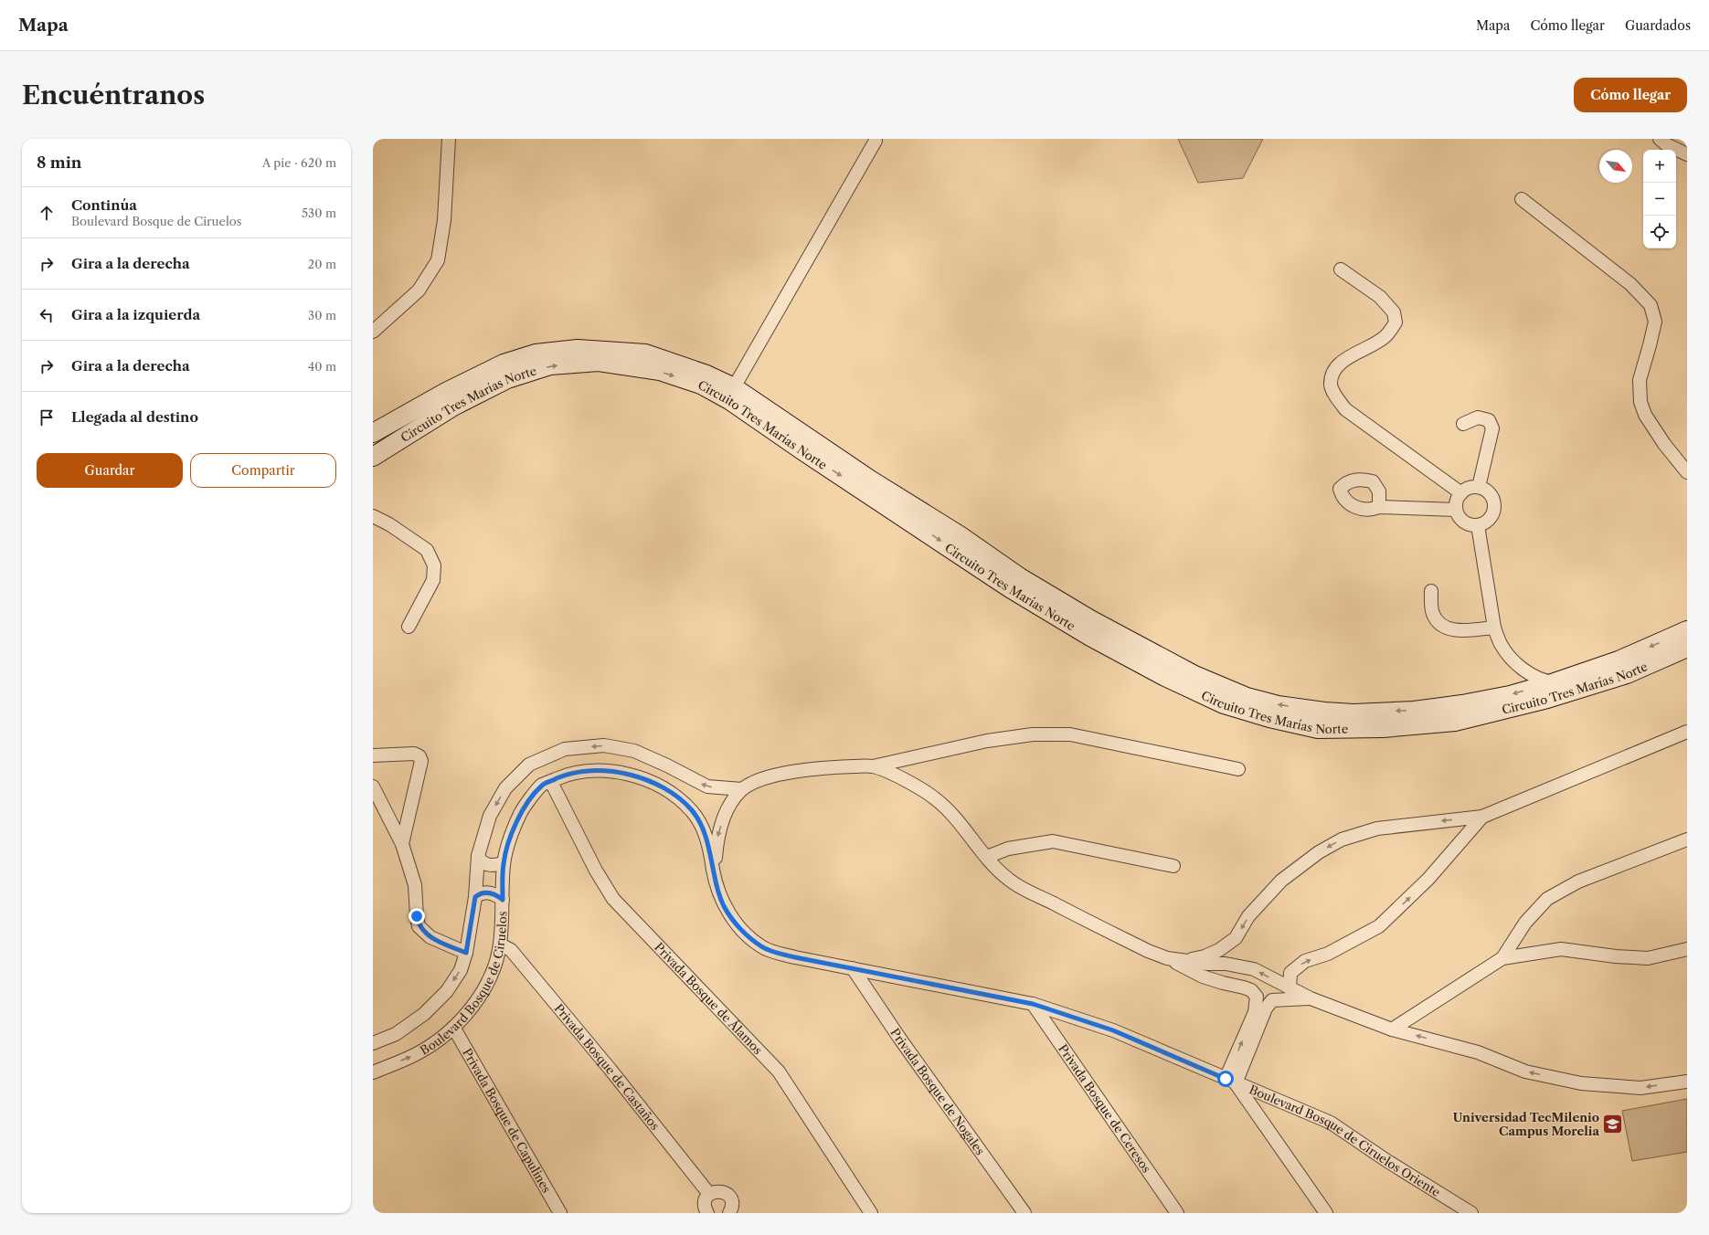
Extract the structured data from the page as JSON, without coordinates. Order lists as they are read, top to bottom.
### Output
{
  "streets": {
    "street": [
      "Circuito Tres Marías Norte",
      "Boulevard Bosque de Ciruelos",
      "Privada Bosque de Álamos",
      "Privada Bosque de Castaños",
      "Privada Bosque de Nogales",
      "Privada Bosque de Ceresos",
      "Privada Bosque de Capulines",
      "Boulevard Bosque de Ciruelos Oriente"
    ]
  },
  "crossings": [
    ["Boulevard Bosque de Ciruelos", "Privada Bosque de Álamos"],
    ["Boulevard Bosque de Ciruelos", "Privada Bosque de Castaños"],
    ["Boulevard Bosque de Ciruelos", "Privada Bosque de Nogales"],
    ["Boulevard Bosque de Ciruelos", "Privada Bosque de Ceresos"],
    ["Boulevard Bosque de Ciruelos", "Privada Bosque de Capulines"],
    ["Boulevard Bosque de Ciruelos", "Boulevard Bosque de Ciruelos Oriente"]
  ],
  "places": {
    "school or university": ["Universidad TecMilenio Campus Morelia"]
  },
  "north": "bottom right",
  "page": {
    "header": "Mapa",
    "nav": ["Mapa", "Cómo llegar", "Guardados"],
    "buttons": [
      "Cómo llegar",
      ["Guardar", "Compartir"]
    ],
    "title": "Encuéntranos",
    "heading": ["8 min", "A pie · 620 m"],
    "map_buttons": ["+", "−"],
    "list": [
      ["Continúa", "Boulevard Bosque de Ciruelos", "530 m"],
      ["Gira a la derecha", "20 m"],
      ["Gira a la izquierda", "30 m"],
      ["Gira a la derecha", "40 m"],
      "Llegada al destino"
    ]
  }
}
